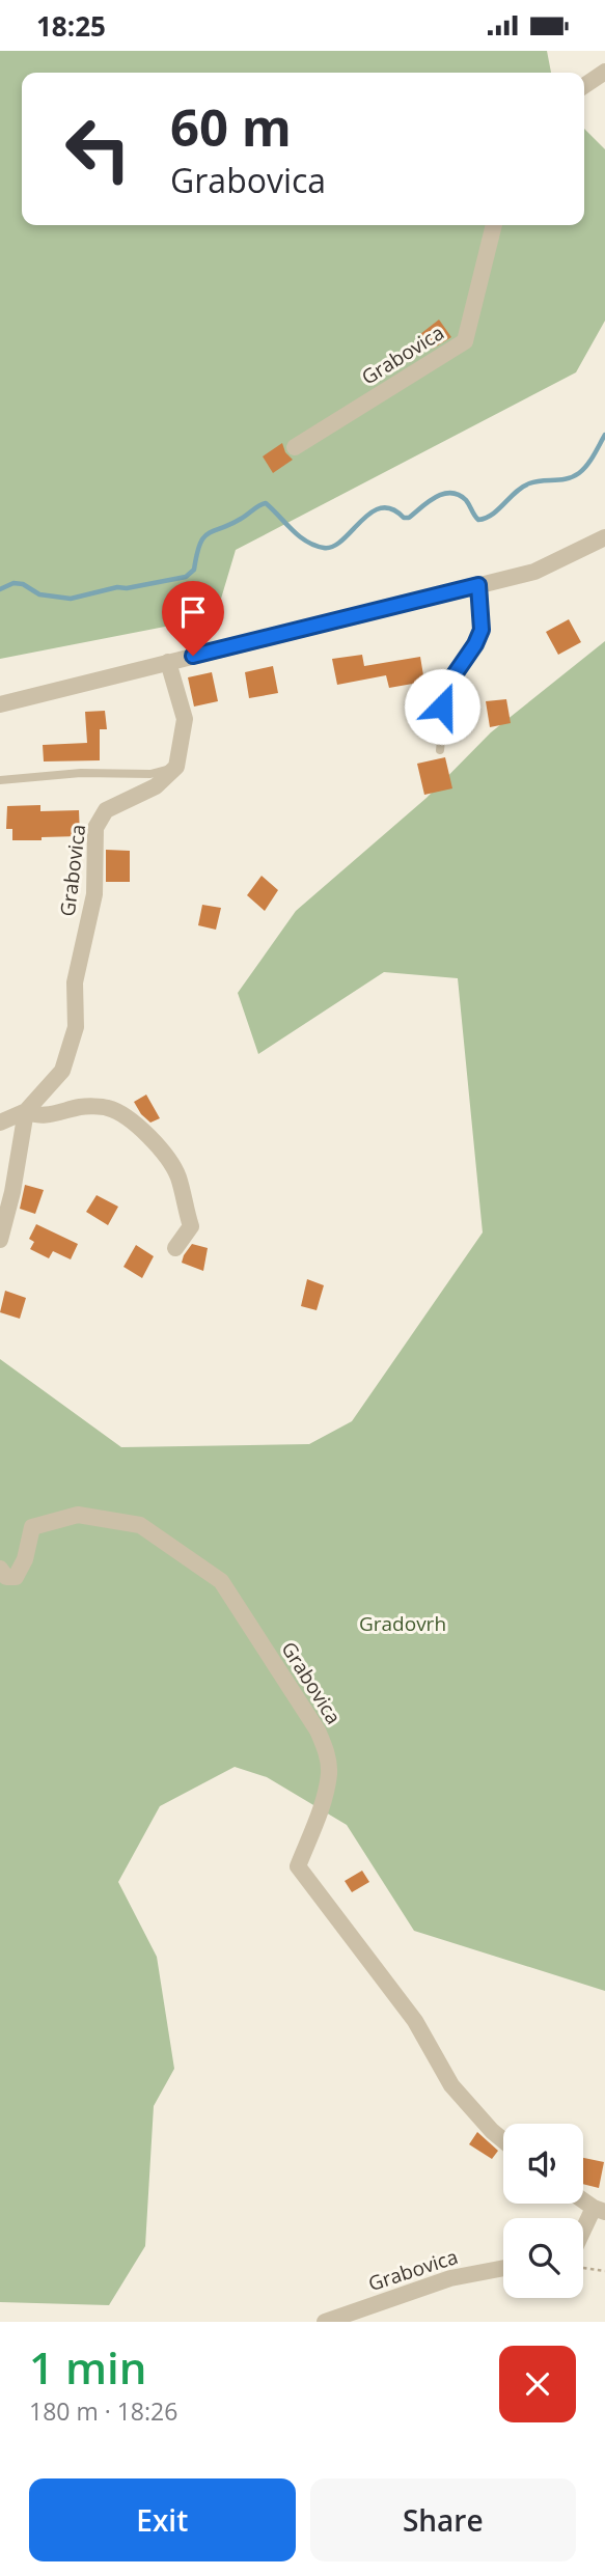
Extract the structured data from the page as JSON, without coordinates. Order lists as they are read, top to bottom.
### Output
{
  "streets": {
    "street": ["Grabovica"]
  },
  "parks": ["Gradovrh"],
  "page": {
    "status": "18:25",
    "turn": ["60 m", "Grabovica"],
    "heading": ["1 min", "180 m · 18:26"],
    "buttons": ["Exit", "Share"]
  }
}
